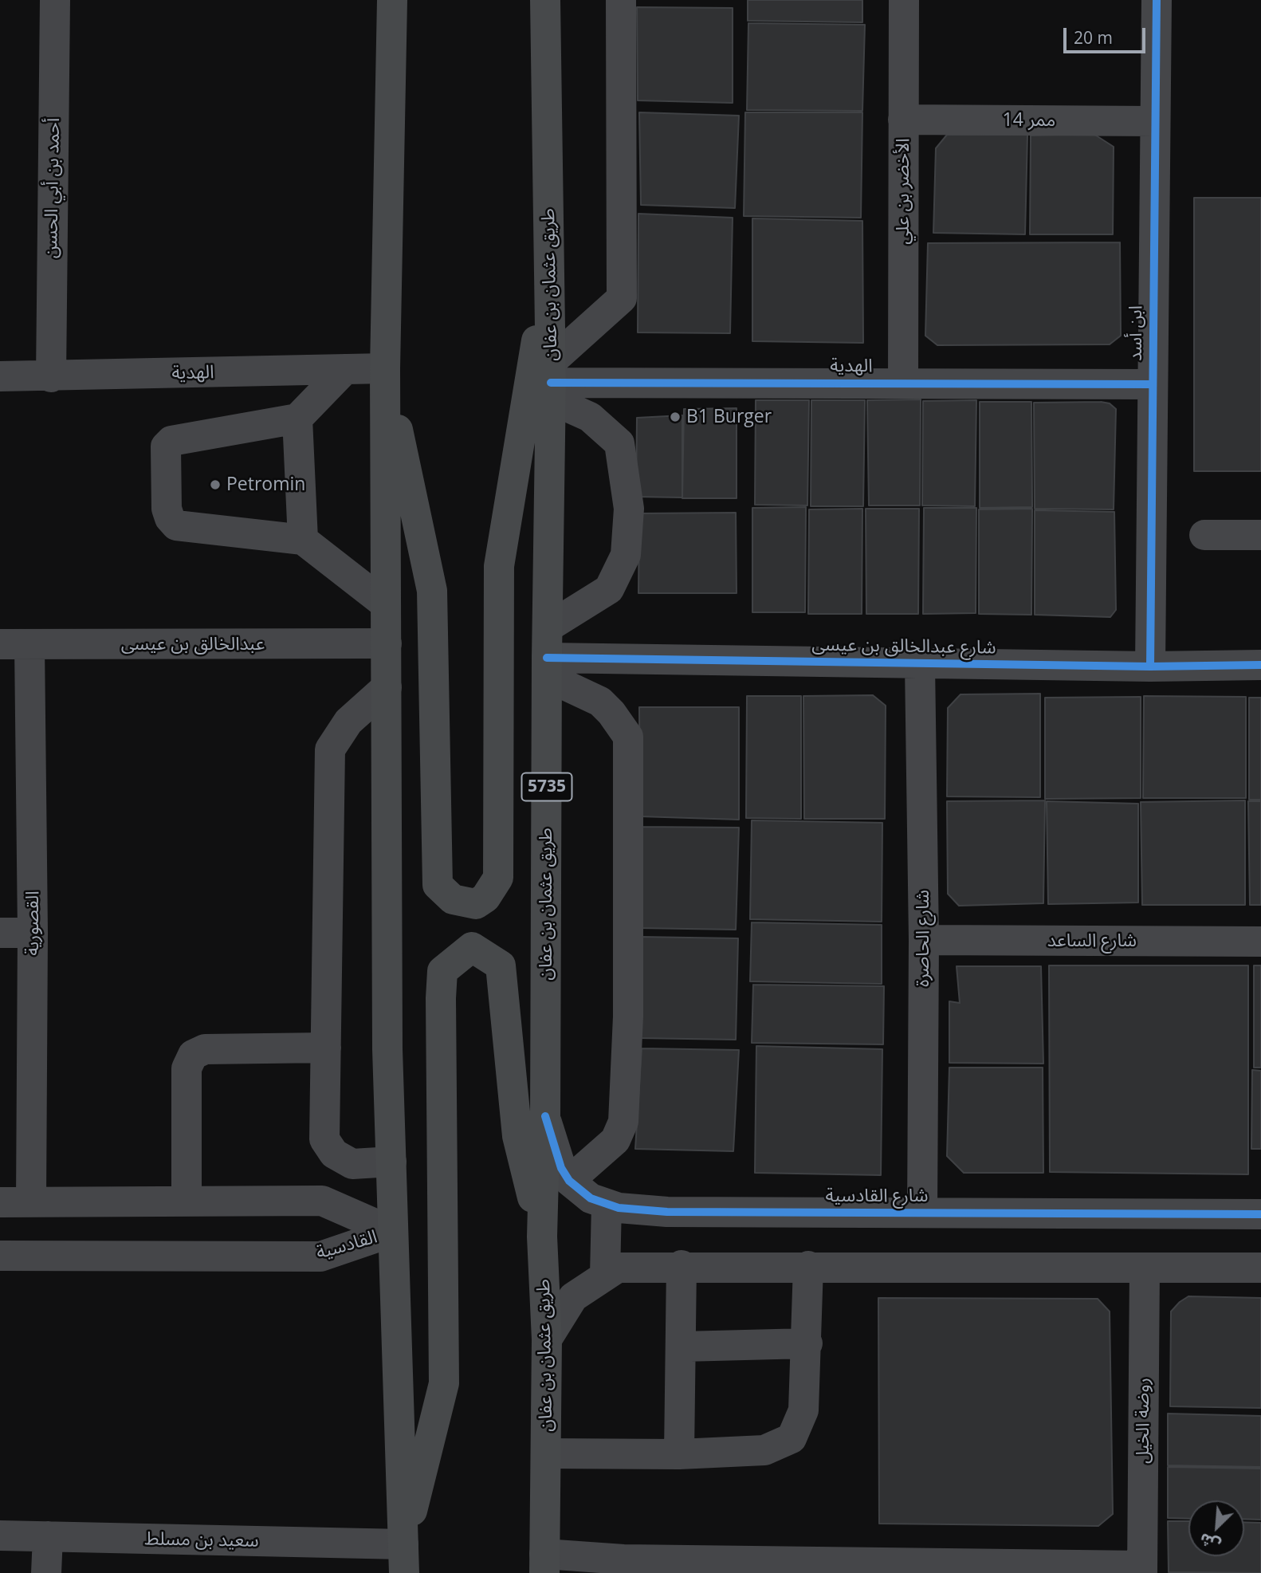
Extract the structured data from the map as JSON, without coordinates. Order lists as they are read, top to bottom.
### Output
{
  "streets": {
    "main road": ["طريق عثمان بن عفان", "5735"],
    "street": [
      "ممر 14",
      "أحمد بن أبي الحسن",
      "الأخضر بن علي",
      "ابن أسد",
      "الهدية",
      "عبدالخالق بن عيسى",
      "شارع عبدالخالق بن عيسى",
      "القصورية",
      "شارع الحاصرة",
      "شارع الساعد",
      "شارع القادسية",
      "القادسية",
      "روضة الخيل",
      "سعيد بن مسلط"
    ]
  },
  "crossings": [
    ["ممر 14", "الأخضر بن علي"],
    ["ممر 14", "ابن أسد"],
    ["أحمد بن أبي الحسن", "الهدية"],
    ["الأخضر بن علي", "الهدية"],
    ["طريق عثمان بن عفان", "الهدية"],
    ["طريق عثمان بن عفان", "شارع عبدالخالق بن عيسى"],
    ["طريق عثمان بن عفان", "شارع القادسية"],
    ["ابن أسد", "الهدية"],
    ["ابن أسد", "شارع عبدالخالق بن عيسى"],
    ["عبدالخالق بن عيسى", "القصورية"],
    ["شارع عبدالخالق بن عيسى", "شارع الحاصرة"],
    ["القصورية", "القادسية"],
    ["شارع الحاصرة", "شارع الساعد"],
    ["شارع الحاصرة", "شارع القادسية"]
  ],
  "places": ["B1 Burger", "Petromin"],
  "scale_bar": "20 m",
  "north": "bottom left"
}
